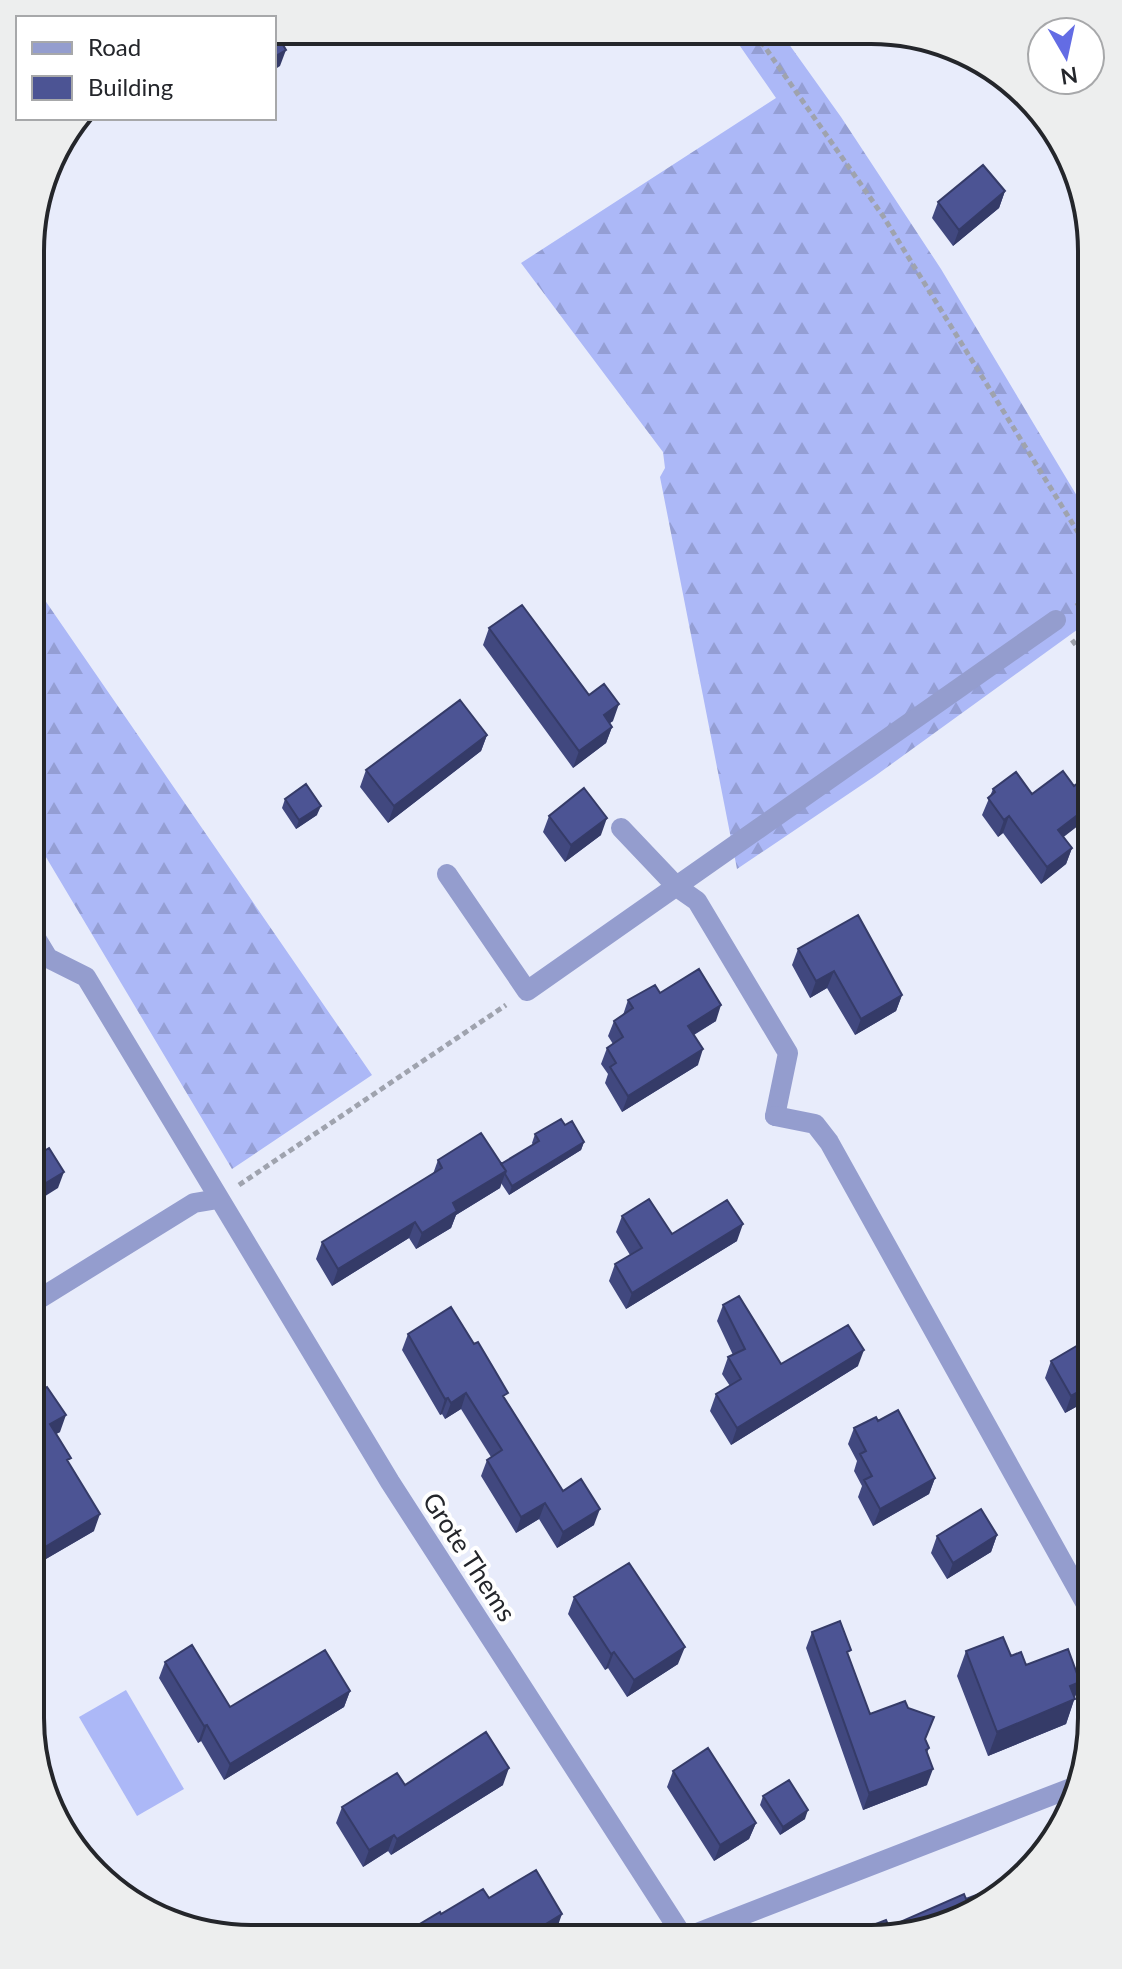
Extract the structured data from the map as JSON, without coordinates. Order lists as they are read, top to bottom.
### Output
{
  "streets": {
    "street": ["Grote Thems"]
  },
  "legend": ["Road", "Building"],
  "north": "bottom"
}
